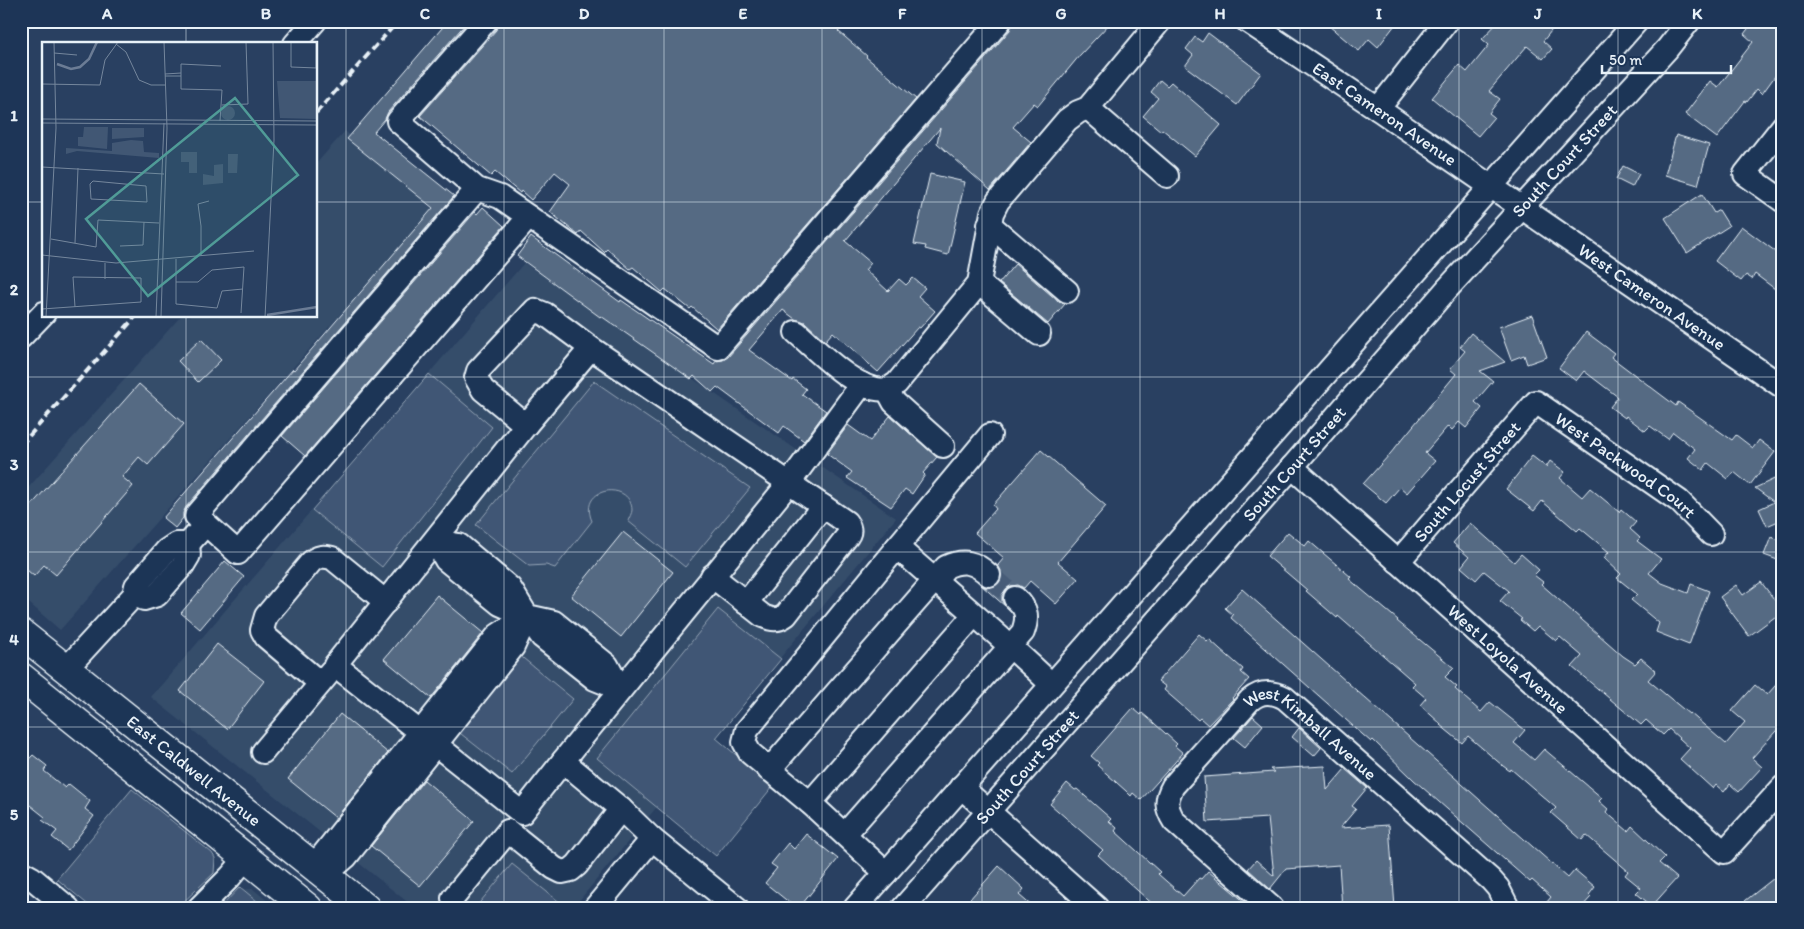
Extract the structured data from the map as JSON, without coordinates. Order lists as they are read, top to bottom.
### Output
{
  "streets": {
    "main road": ["East Caldwell Avenue"],
    "street": [
      "East Cameron Avenue",
      "South Court Street",
      "West Cameron Avenue",
      "West Packwood Court",
      "South Locust Street",
      "West Loyola Avenue",
      "West Kimball Avenue"
    ]
  },
  "crossings": [
    ["East Cameron Avenue", "South Court Street"],
    ["East Cameron Avenue", "West Cameron Avenue"],
    ["South Court Street", "West Cameron Avenue"],
    ["South Court Street", "West Loyola Avenue"],
    ["West Packwood Court", "South Locust Street"],
    ["South Locust Street", "West Loyola Avenue"]
  ],
  "scale_bar": "50 m",
  "grid": {
    "columns": [
      "A",
      "B",
      "C",
      "D",
      "E",
      "F",
      "G",
      "H",
      "I",
      "J",
      "K"
    ],
    "rows": [
      "1",
      "2",
      "3",
      "4",
      "5"
    ]
  }
}
